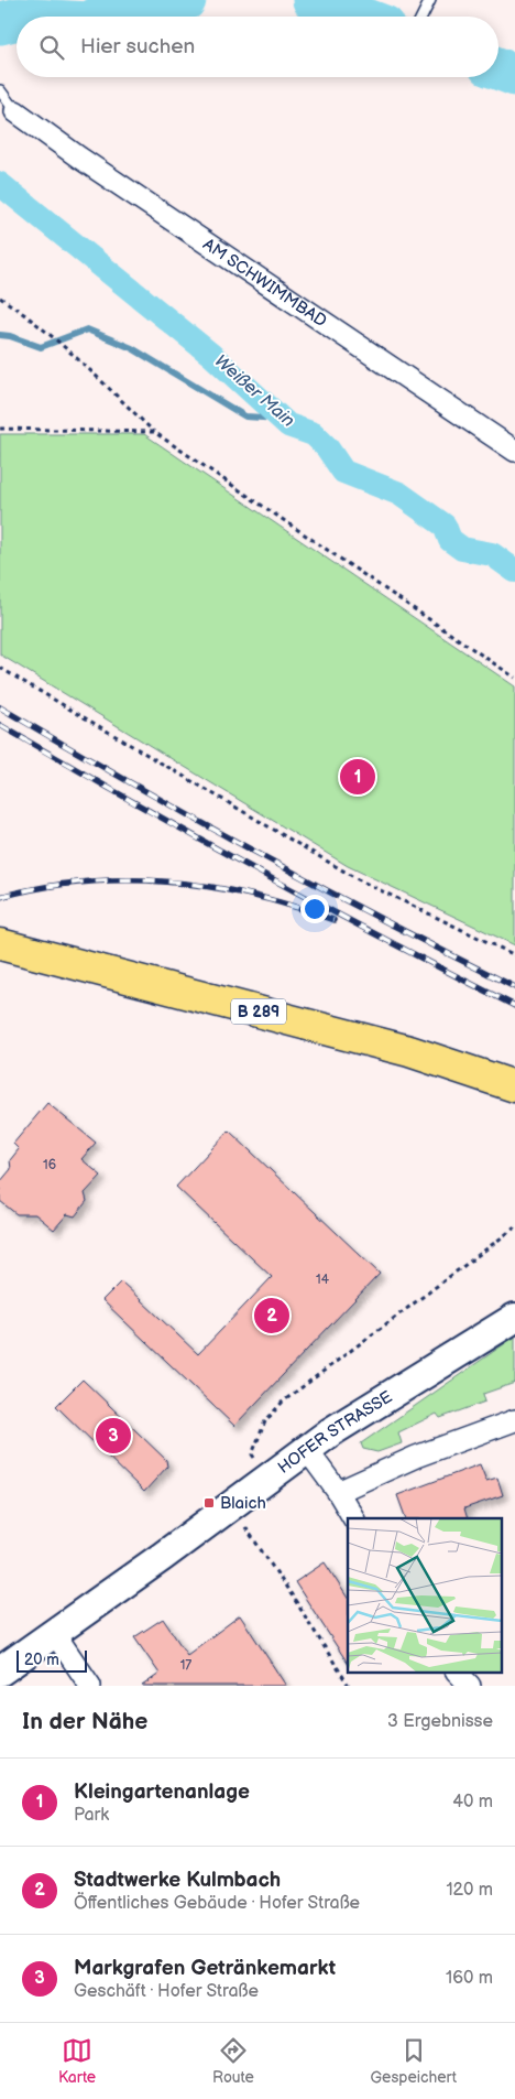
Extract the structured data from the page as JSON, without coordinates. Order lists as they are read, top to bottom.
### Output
{
  "streets": {
    "highway": ["B 289"],
    "street": ["AM SCHWIMMBAD", "HOFER STRASSE"]
  },
  "water": ["Weißer Main"],
  "places": {
    "transit": ["Blaich"]
  },
  "house_numbers": ["16", "14", "17"],
  "scale_bar": "20 m",
  "page": {
    "search": "Hier suchen",
    "pins": ["1", "2", "3"],
    "scale": "20 m",
    "heading": ["In der Nähe", "3 Ergebnisse"],
    "list": [
      {
        "mark": "1",
        "name": "Kleingartenanlage",
        "note": "Park",
        "value": "40 m"
      },
      {
        "mark": "2",
        "name": "Stadtwerke Kulmbach",
        "note": "Öffentliches Gebäude · Hofer Straße",
        "value": "120 m"
      },
      {
        "mark": "3",
        "name": "Markgrafen Getränkemarkt",
        "note": "Geschäft · Hofer Straße",
        "value": "160 m"
      }
    ],
    "nav": ["Karte", "Route", "Gespeichert"]
  }
}
